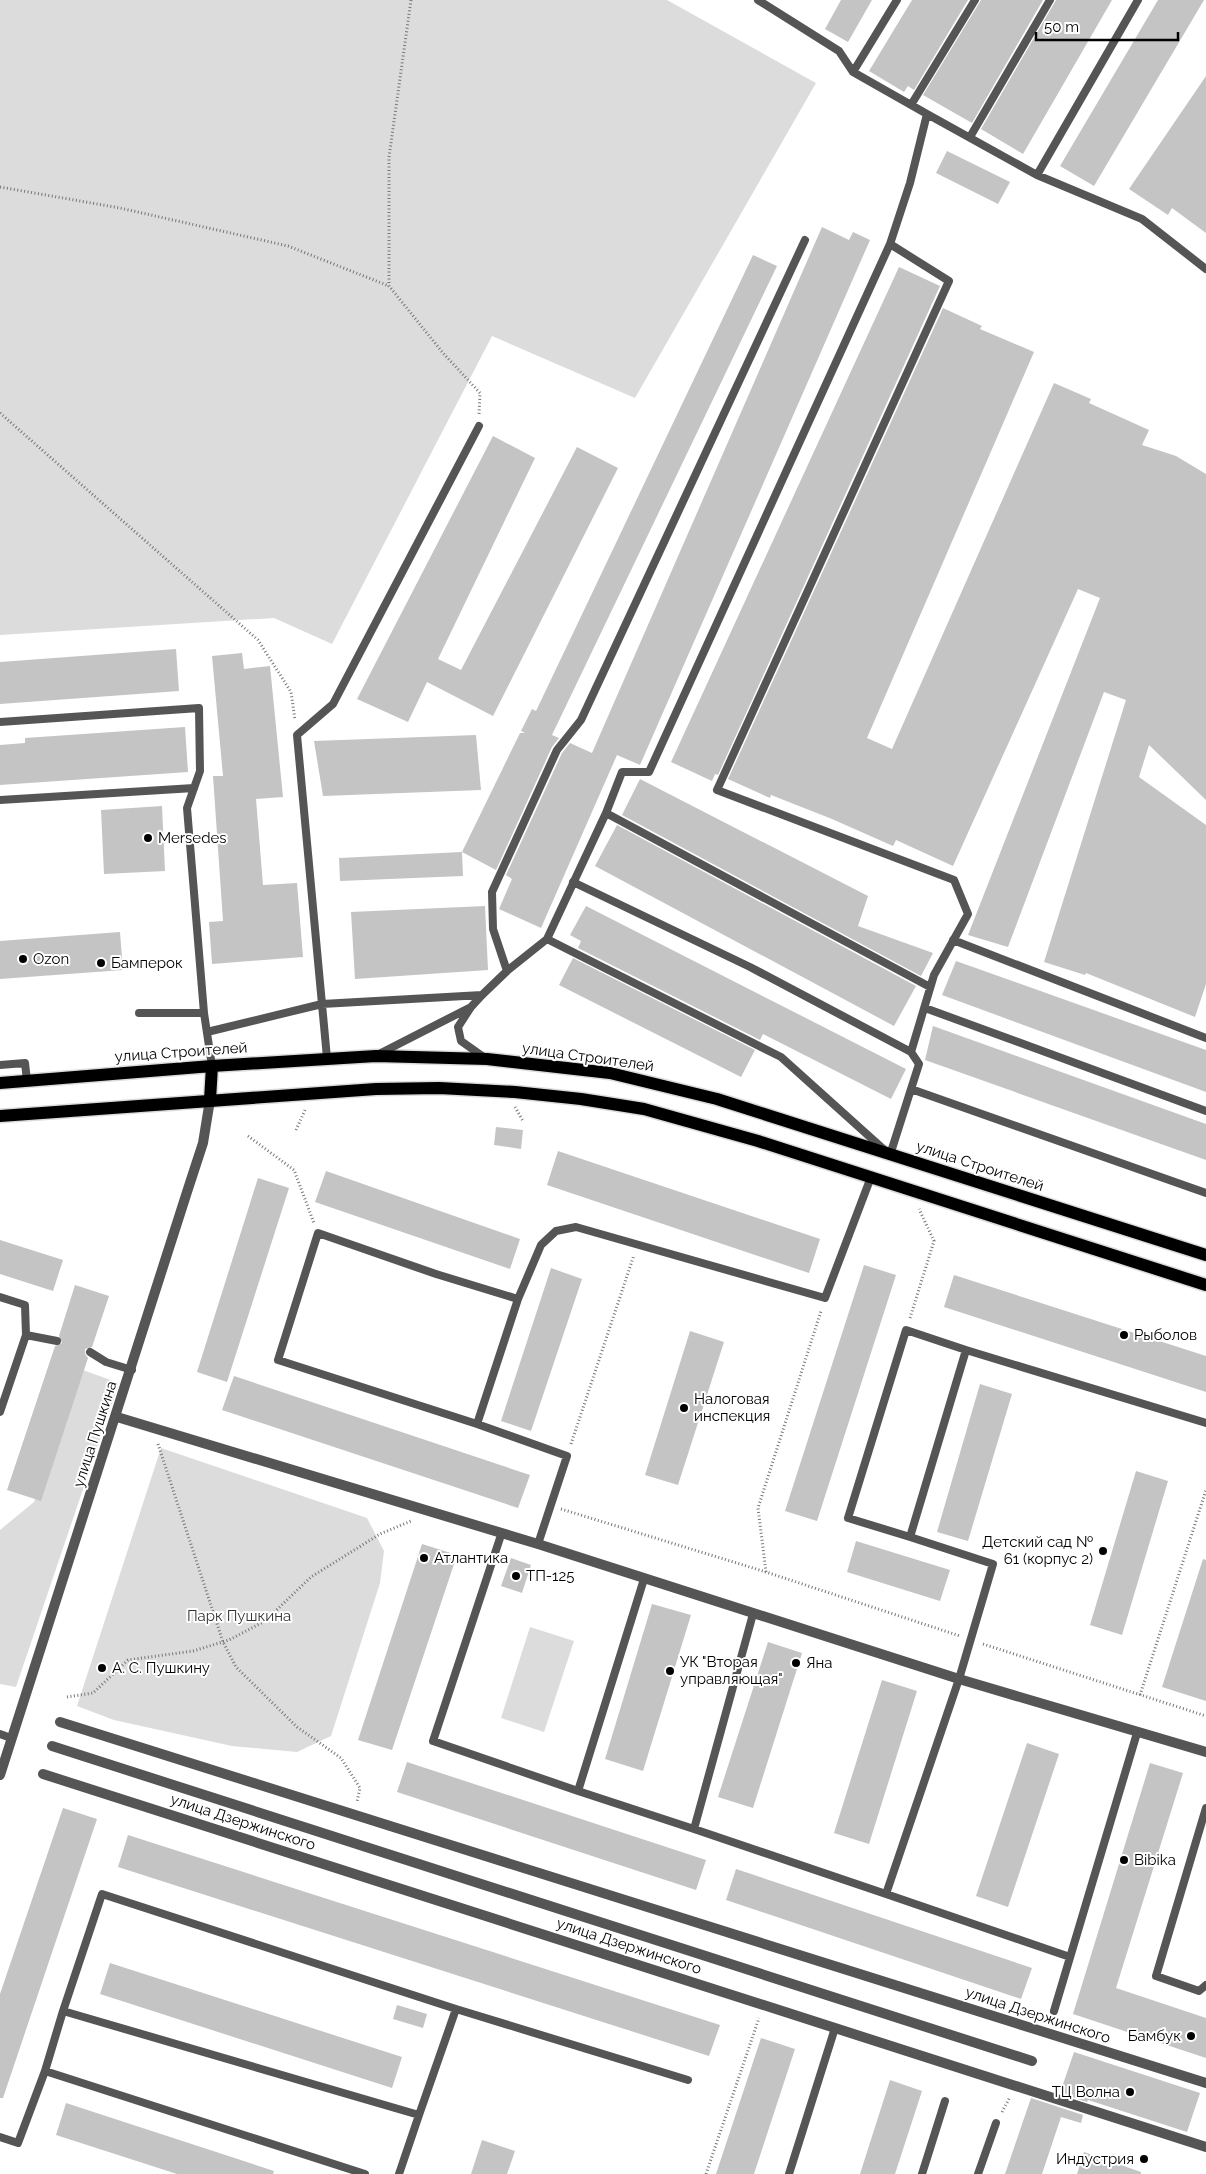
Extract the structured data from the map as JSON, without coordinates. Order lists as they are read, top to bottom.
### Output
{
  "streets": {
    "main road": ["улица Строителей"],
    "street": ["улица Пушкина", "улица Дзержинского"]
  },
  "parks": ["Парк Пушкина"],
  "places": [
    "Mersedes",
    "Ozon",
    "Бамперок",
    "Рыболов",
    "Налоговая инспекция",
    "Детский сад № 61 (корпус 2)",
    "Атлантика",
    "ТП-125",
    "Яна",
    "А. С. Пушкину",
    "УК \"Вторая управляющая\"",
    "Bibika",
    "Бамбук",
    "ТЦ Волна",
    "Индустрия"
  ],
  "scale_bar": "50 m"
}
